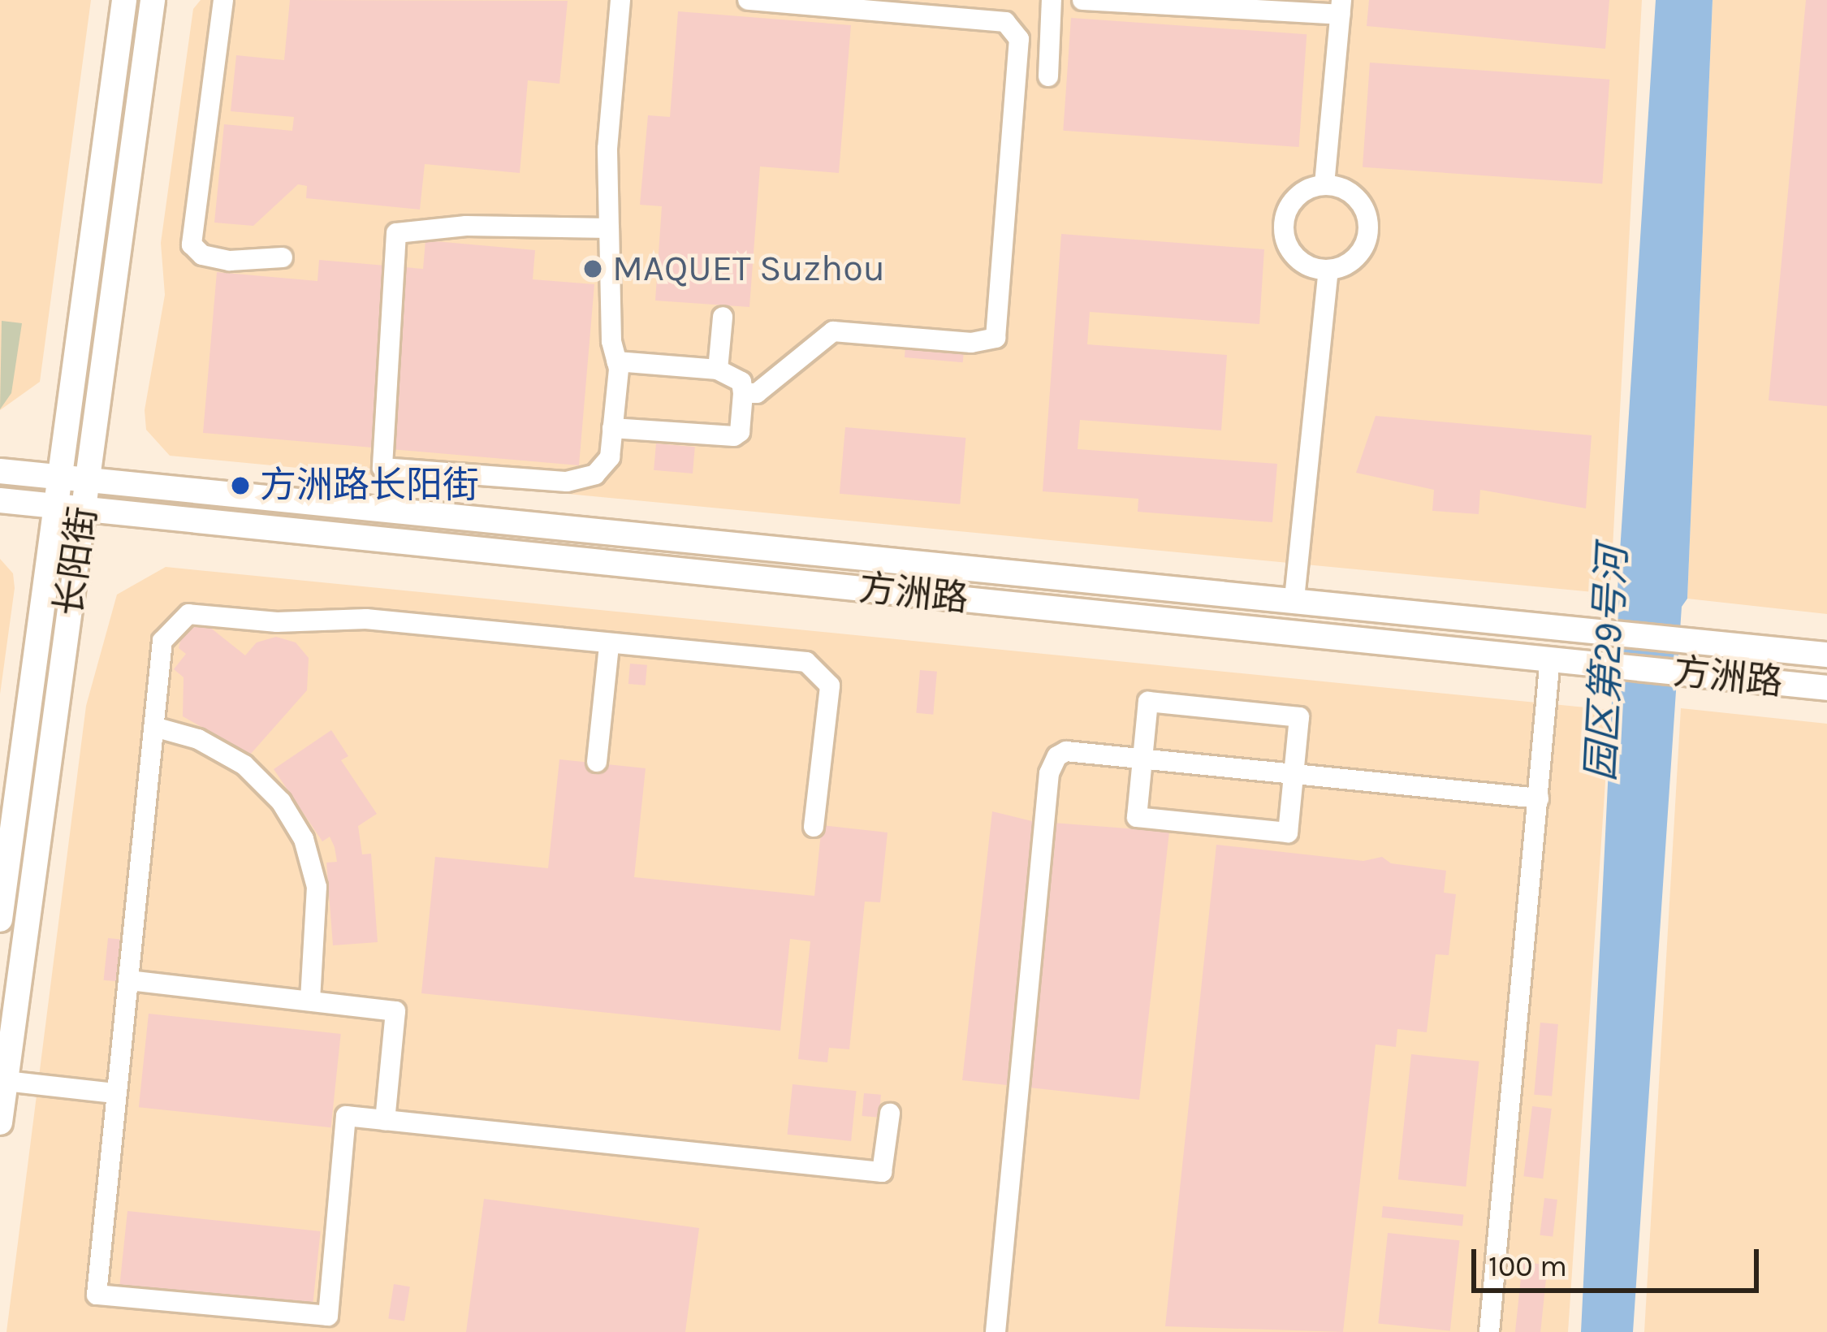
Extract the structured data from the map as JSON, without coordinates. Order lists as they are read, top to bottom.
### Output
{
  "streets": {
    "main road": ["长阳街", "方洲路"]
  },
  "crossings": [
    ["长阳街", "方洲路"]
  ],
  "water": ["园区第29号河"],
  "places": ["MAQUET Suzhou", "方洲路长阳街"],
  "scale_bar": "100 m"
}
